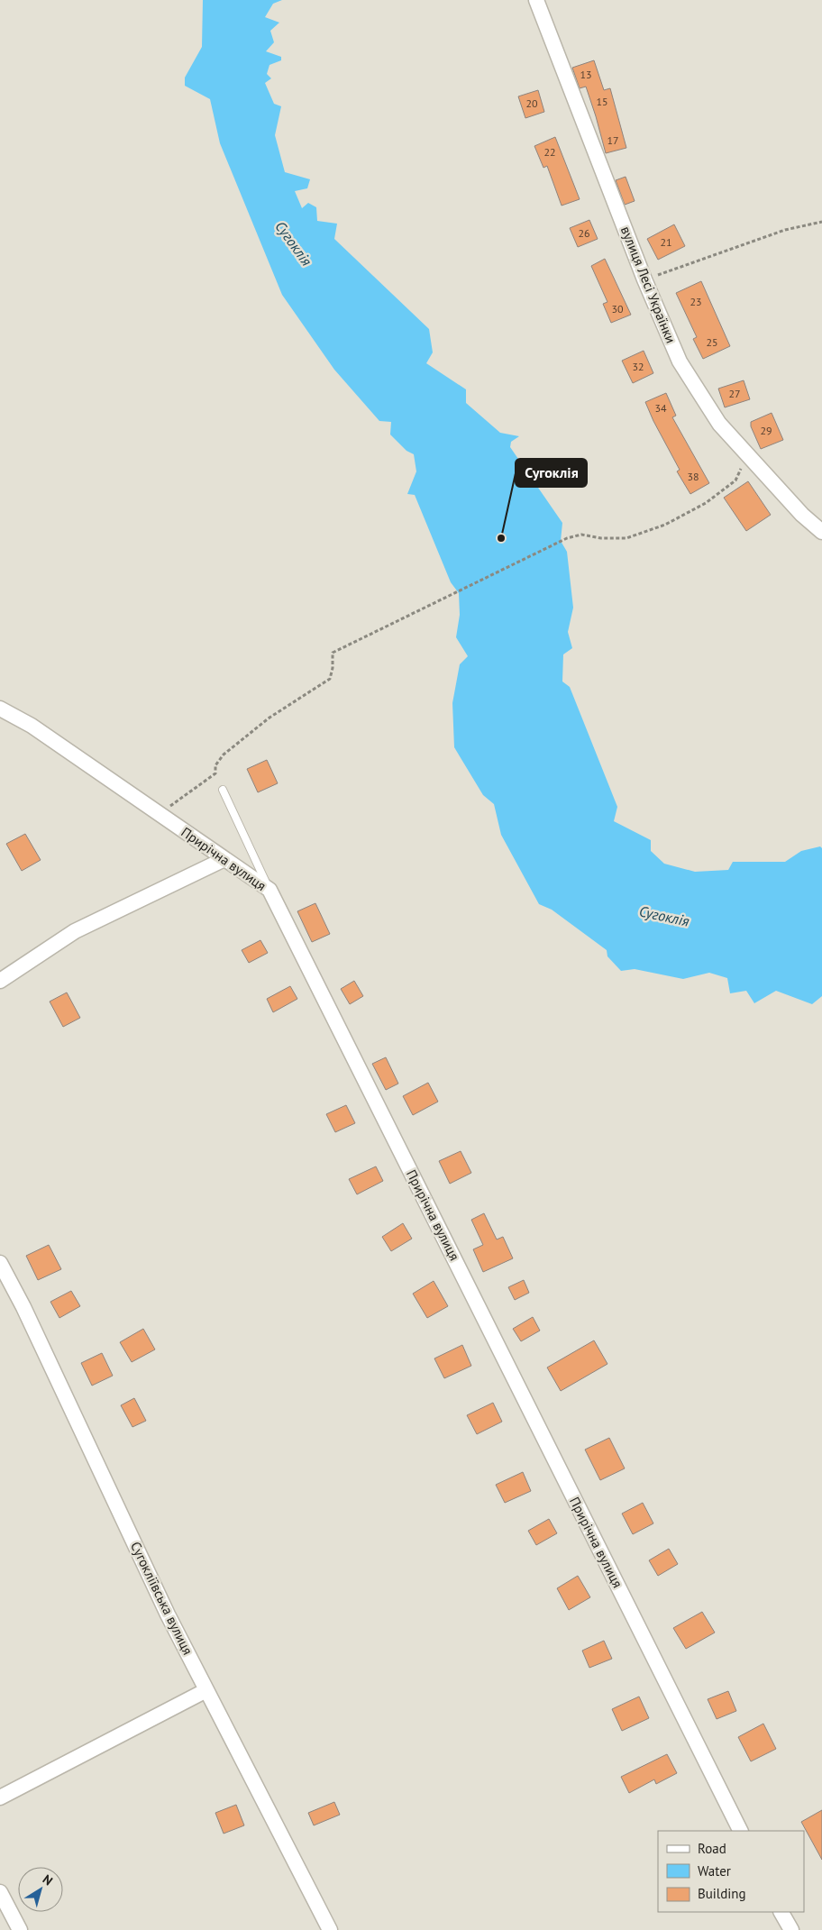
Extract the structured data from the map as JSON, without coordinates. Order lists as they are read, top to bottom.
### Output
{
  "streets": {
    "street": ["вулиця Лесі Українки", "Прирічна вулиця", "Сугокліївська вулиця"]
  },
  "water": ["Сугоклія"],
  "places": ["Сугоклія"],
  "house_numbers": [
    "13",
    "15",
    "20",
    "17",
    "22",
    "26",
    "21",
    "23",
    "30",
    "25",
    "32",
    "27",
    "34",
    "29",
    "38"
  ],
  "legend": ["Road", "Water", "Building"],
  "north": "top right"
}
